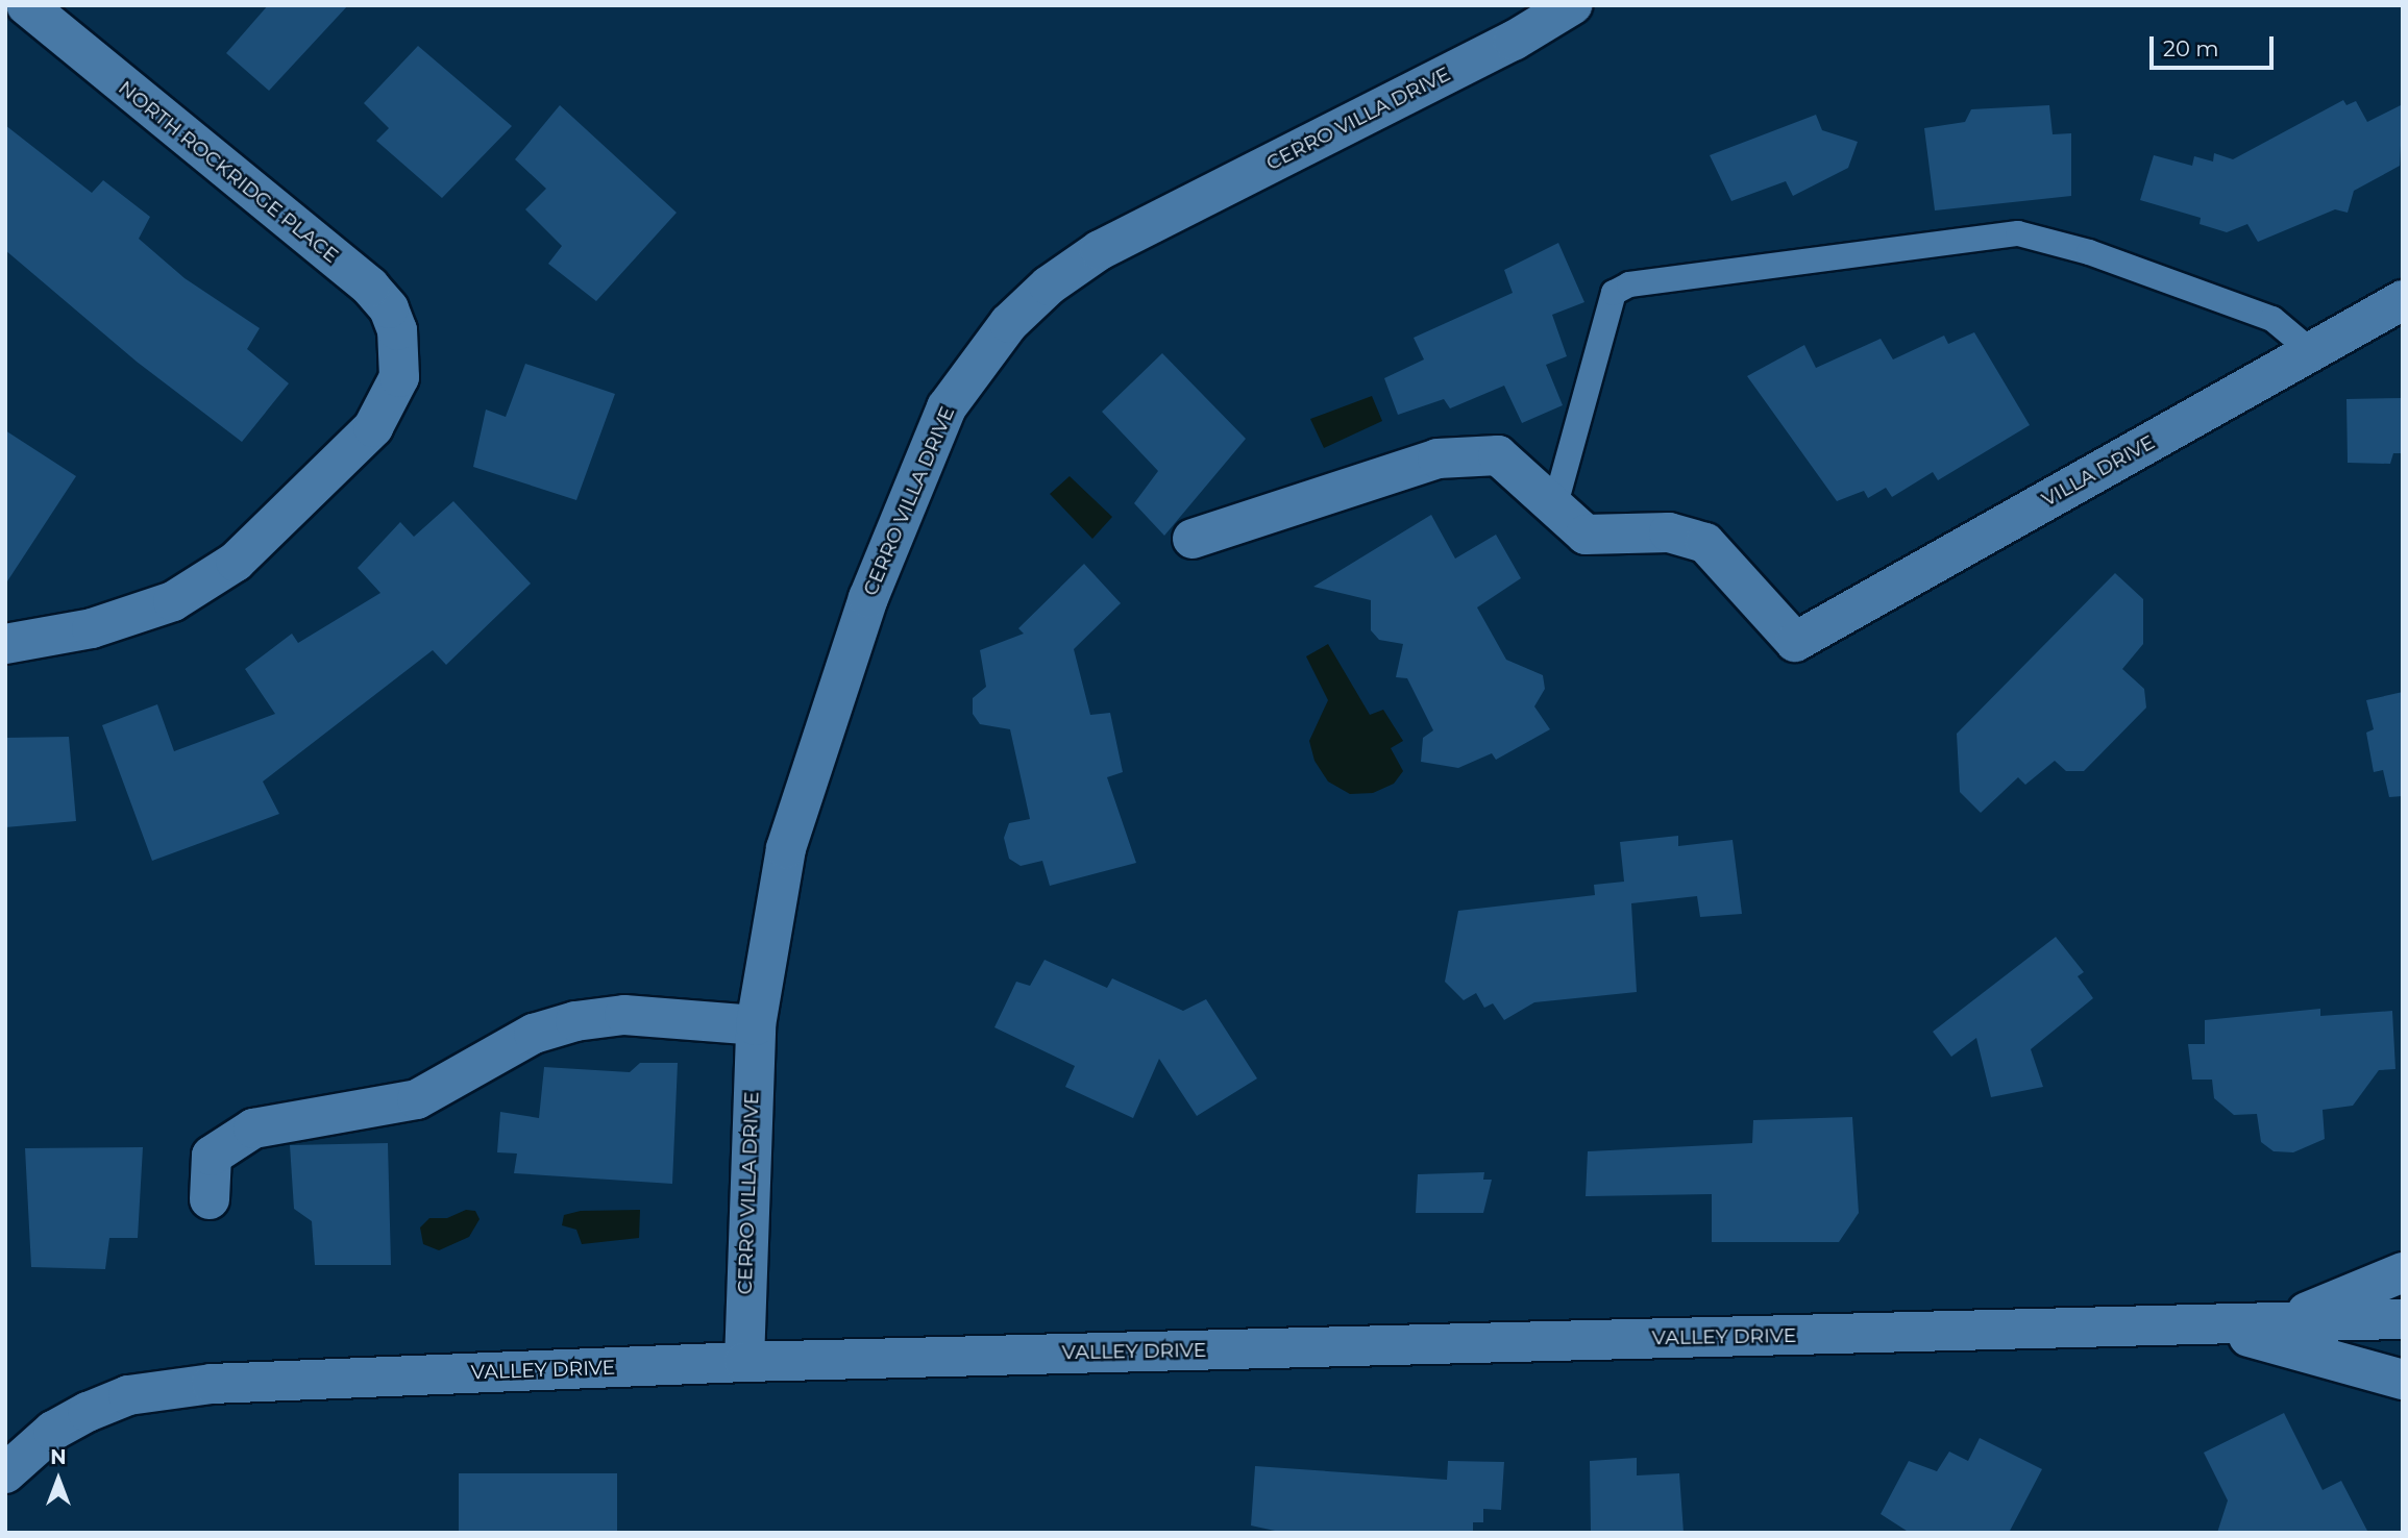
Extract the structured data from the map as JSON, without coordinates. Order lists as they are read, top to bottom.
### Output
{
  "streets": {
    "street": [
      "CERRO VILLA DRIVE",
      "NORTH ROCKRIDGE PLACE",
      "VILLA DRIVE",
      "VALLEY DRIVE"
    ]
  },
  "crossings": [
    ["CERRO VILLA DRIVE", "VALLEY DRIVE"]
  ],
  "scale_bar": "20 m",
  "north": "top"
}
